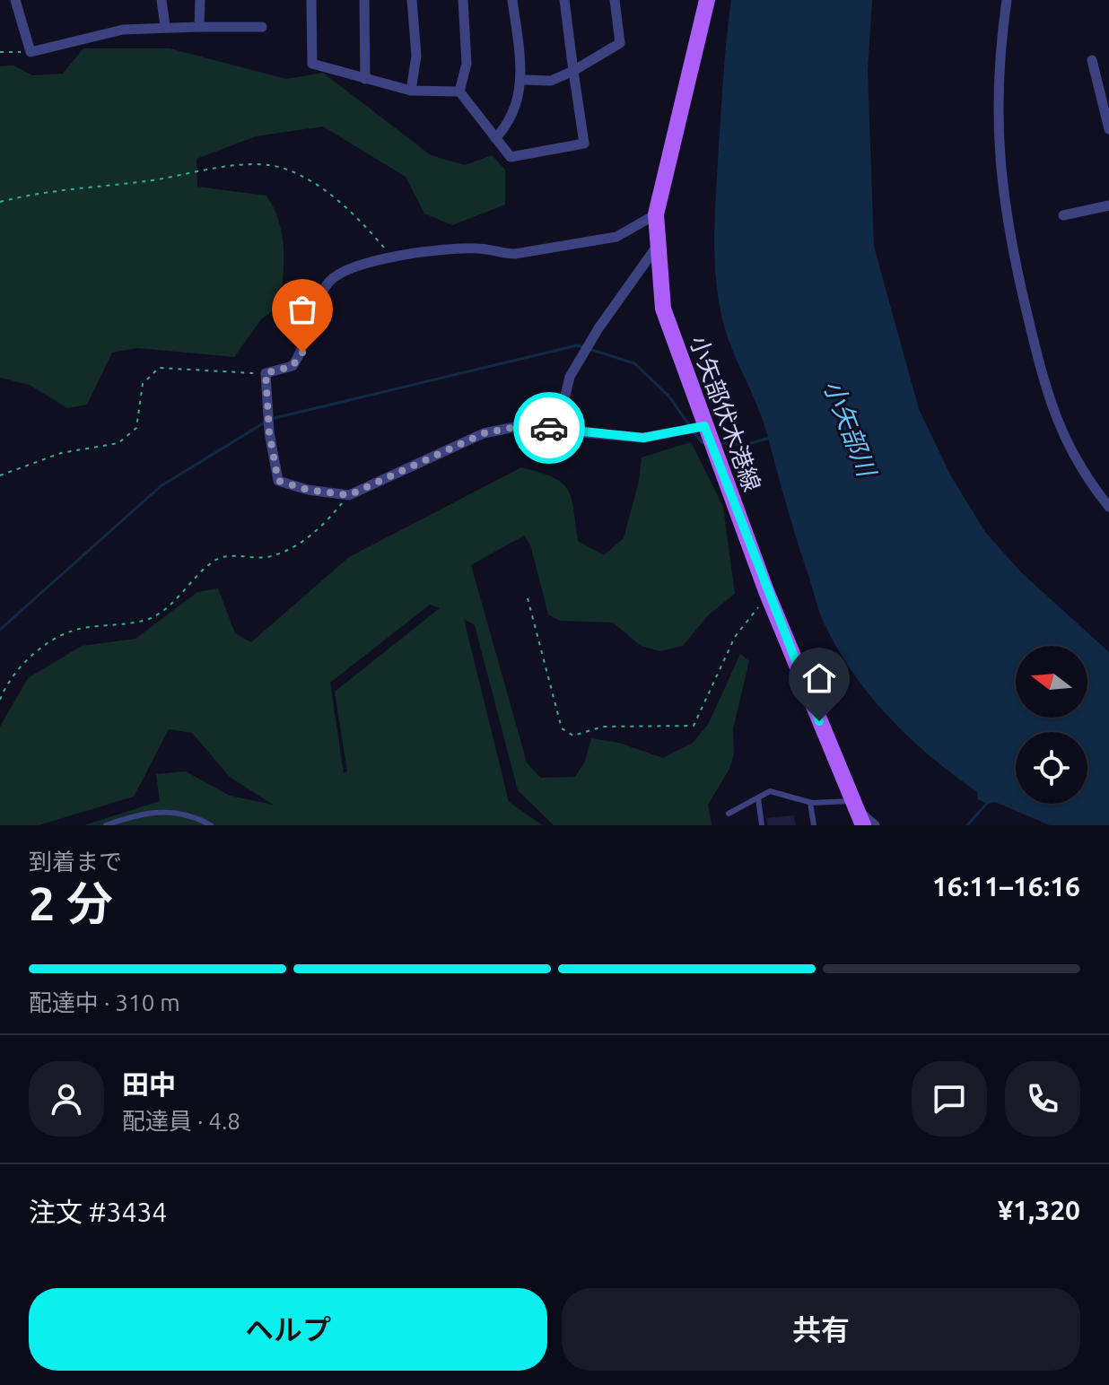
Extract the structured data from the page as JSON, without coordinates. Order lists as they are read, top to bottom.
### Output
{
  "streets": {
    "main road": ["小矢部伏木港線"]
  },
  "water": ["小矢部川"],
  "north": "left",
  "page": {
    "heading": ["2 分", "到着まで", "16:11–16:16"],
    "panel": [
      "田中",
      "配達員 · 4.8",
      "注文 #3434",
      "¥1,320"
    ],
    "bar": "配達中 · 310 m",
    "buttons": ["ヘルプ", "共有"]
  }
}
